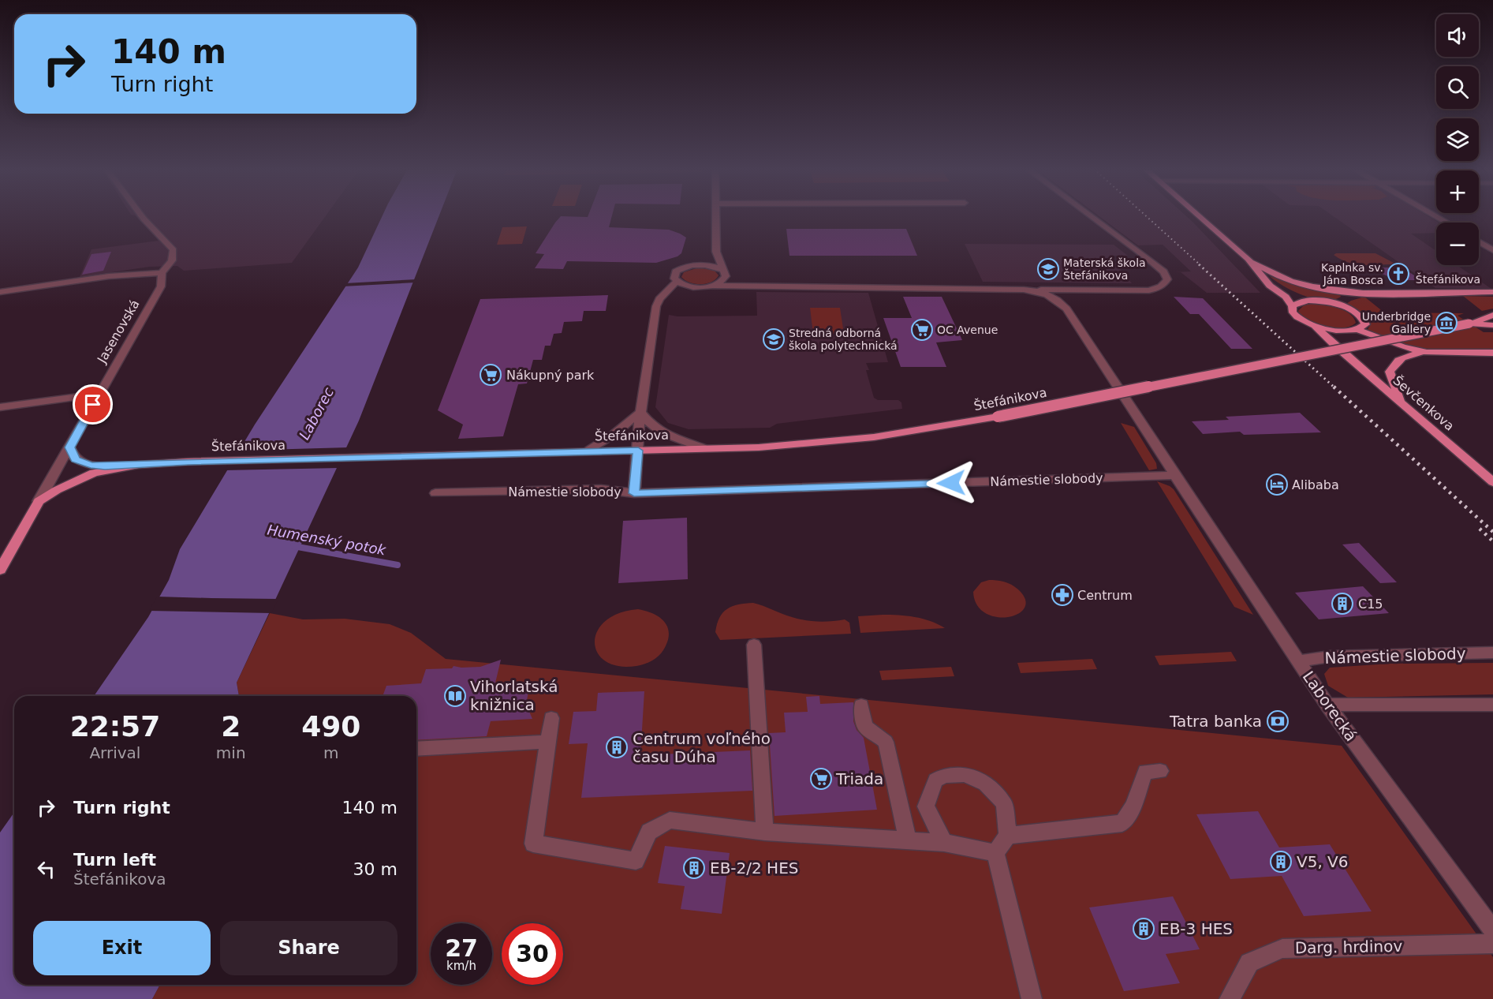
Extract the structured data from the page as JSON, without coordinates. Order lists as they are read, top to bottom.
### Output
{
  "streets": {
    "main road": ["Štefánikova", "Ševčenkova"],
    "street": [
      "Jasenovská",
      "Námestie slobody",
      "Laborecká",
      "Darg. hrdinov"
    ]
  },
  "crossings": [
    ["Štefánikova", "Jasenovská"],
    ["Štefánikova", "Námestie slobody"],
    ["Námestie slobody", "Laborecká"]
  ],
  "water": ["Laborec", "Humenský potok"],
  "places": {
    "school or university": ["Materská škola Štefánikova", "Stredná odborná škola polytechnická"],
    "church": ["Kaplnka sv. Jána Bosca"],
    "museum": ["Underbridge Gallery"],
    "supermarket": ["OC Avenue", "Nákupný park", "Triada"],
    "hotel": ["Alibaba"],
    "pharmacy": ["Centrum"],
    "building": [
      "C15",
      "Centrum voľného času Dúha",
      "V5, V6",
      "EB-2/2 HES",
      "EB-3 HES"
    ],
    "library": ["Vihorlatská knižnica"],
    "bank": ["Tatra banka"]
  },
  "page": {
    "map_buttons": ["+", "−"],
    "turn": ["140 m", "Turn right"],
    "eta": [
      "22:57",
      "Arrival",
      "2",
      "min",
      "490",
      "m"
    ],
    "list": [
      {
        "name": "Turn right",
        "value": "140 m"
      },
      {
        "name": "Turn left",
        "note": "Štefánikova",
        "value": "30 m"
      }
    ],
    "buttons": ["Exit", "Share"],
    "speed": "27 km/h",
    "limit": "30"
  }
}
